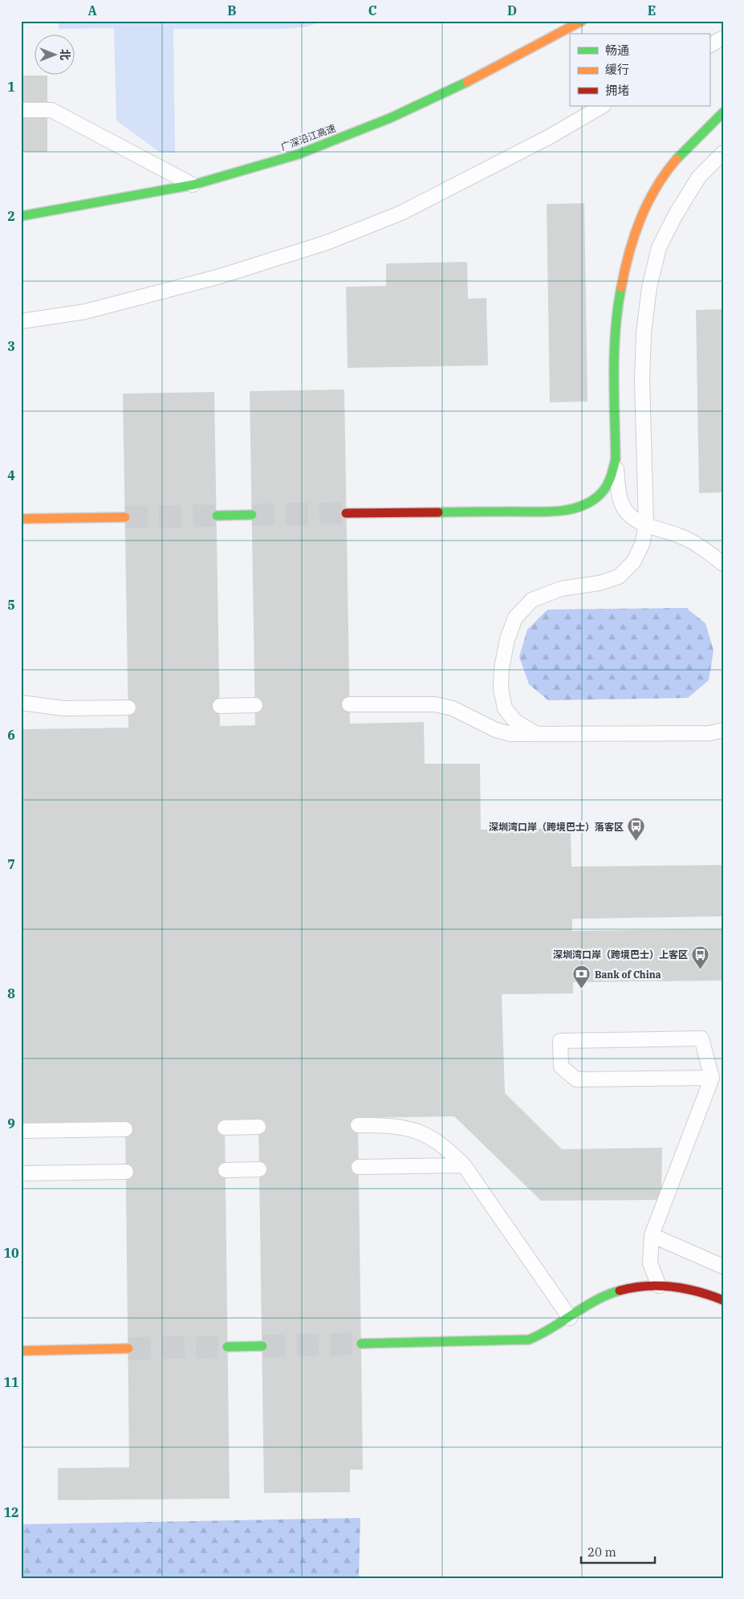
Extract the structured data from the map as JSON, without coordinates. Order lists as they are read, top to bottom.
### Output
{
  "streets": {
    "highway": ["广深沿江高速"]
  },
  "places": {
    "bus stop": ["深圳湾口岸（跨境巴士）落客区", "深圳湾口岸（跨境巴士）上客区"],
    "bank": ["Bank of China"]
  },
  "legend": ["畅通", "缓行", "拥堵"],
  "scale_bar": "20 m",
  "north": "right",
  "grid": {
    "columns": [
      "A",
      "B",
      "C",
      "D",
      "E"
    ],
    "rows": [
      "1",
      "2",
      "3",
      "4",
      "5",
      "6",
      "7",
      "8",
      "9",
      "10",
      "11",
      "12"
    ]
  }
}
